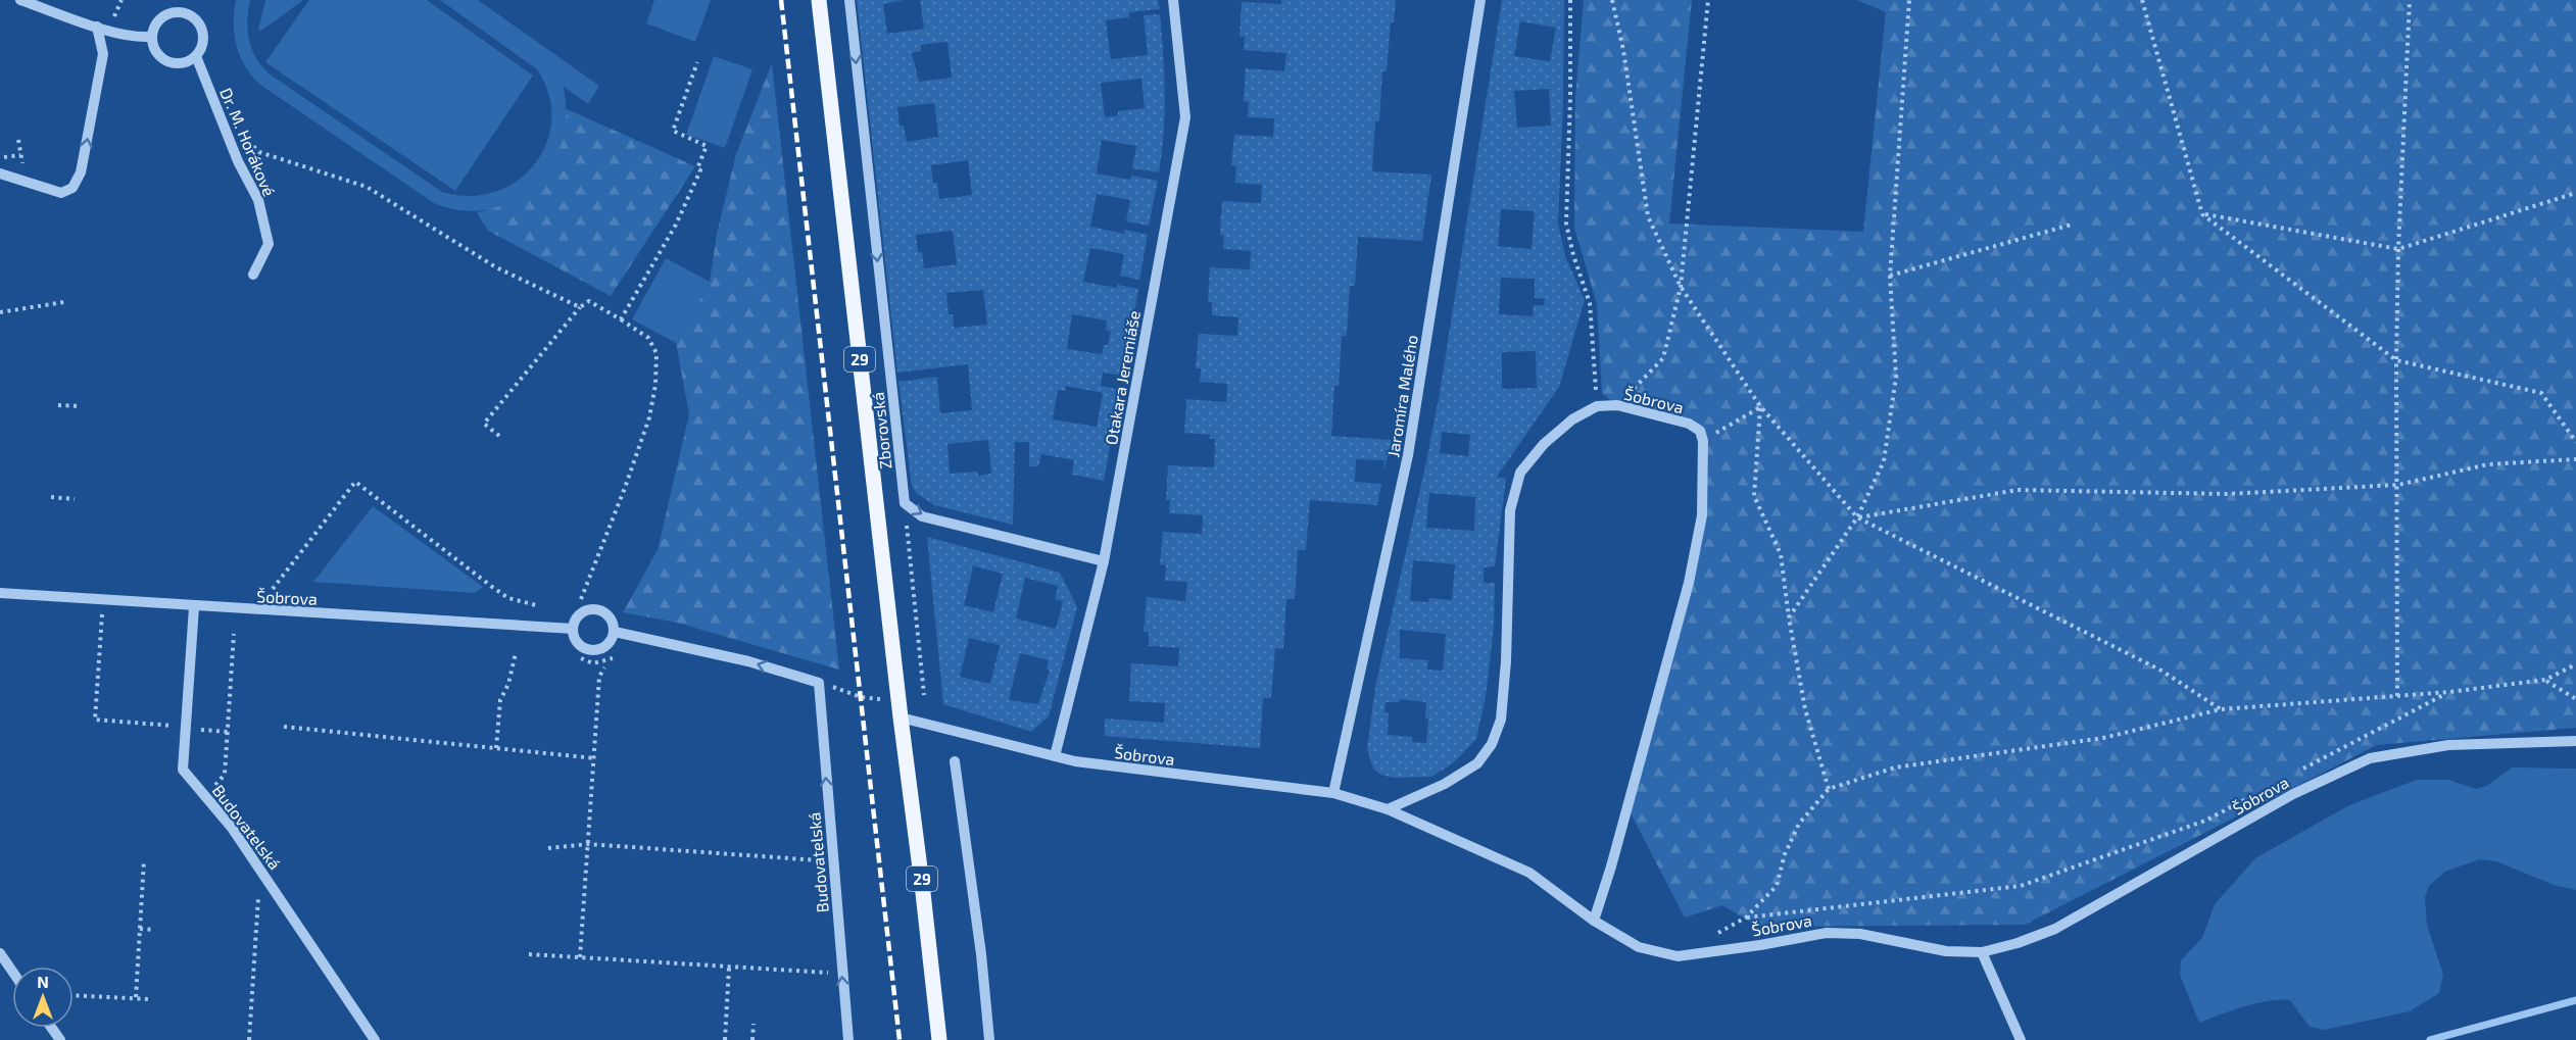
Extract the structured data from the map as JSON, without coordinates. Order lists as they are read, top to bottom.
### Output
{
  "streets": {
    "main road": ["29"],
    "street": [
      "Dr. M. Horákové",
      "Otakara Jeremiáše",
      "Jaromíra Malého",
      "Šobrova",
      "Zborovská",
      "Budovatelská"
    ]
  },
  "crossings": [
    ["29", "Šobrova"],
    ["Otakara Jeremiáše", "Šobrova"],
    ["Jaromíra Malého", "Šobrova"],
    ["Šobrova", "Budovatelská"]
  ],
  "one_way": ["Zborovská"],
  "north": "top"
}
